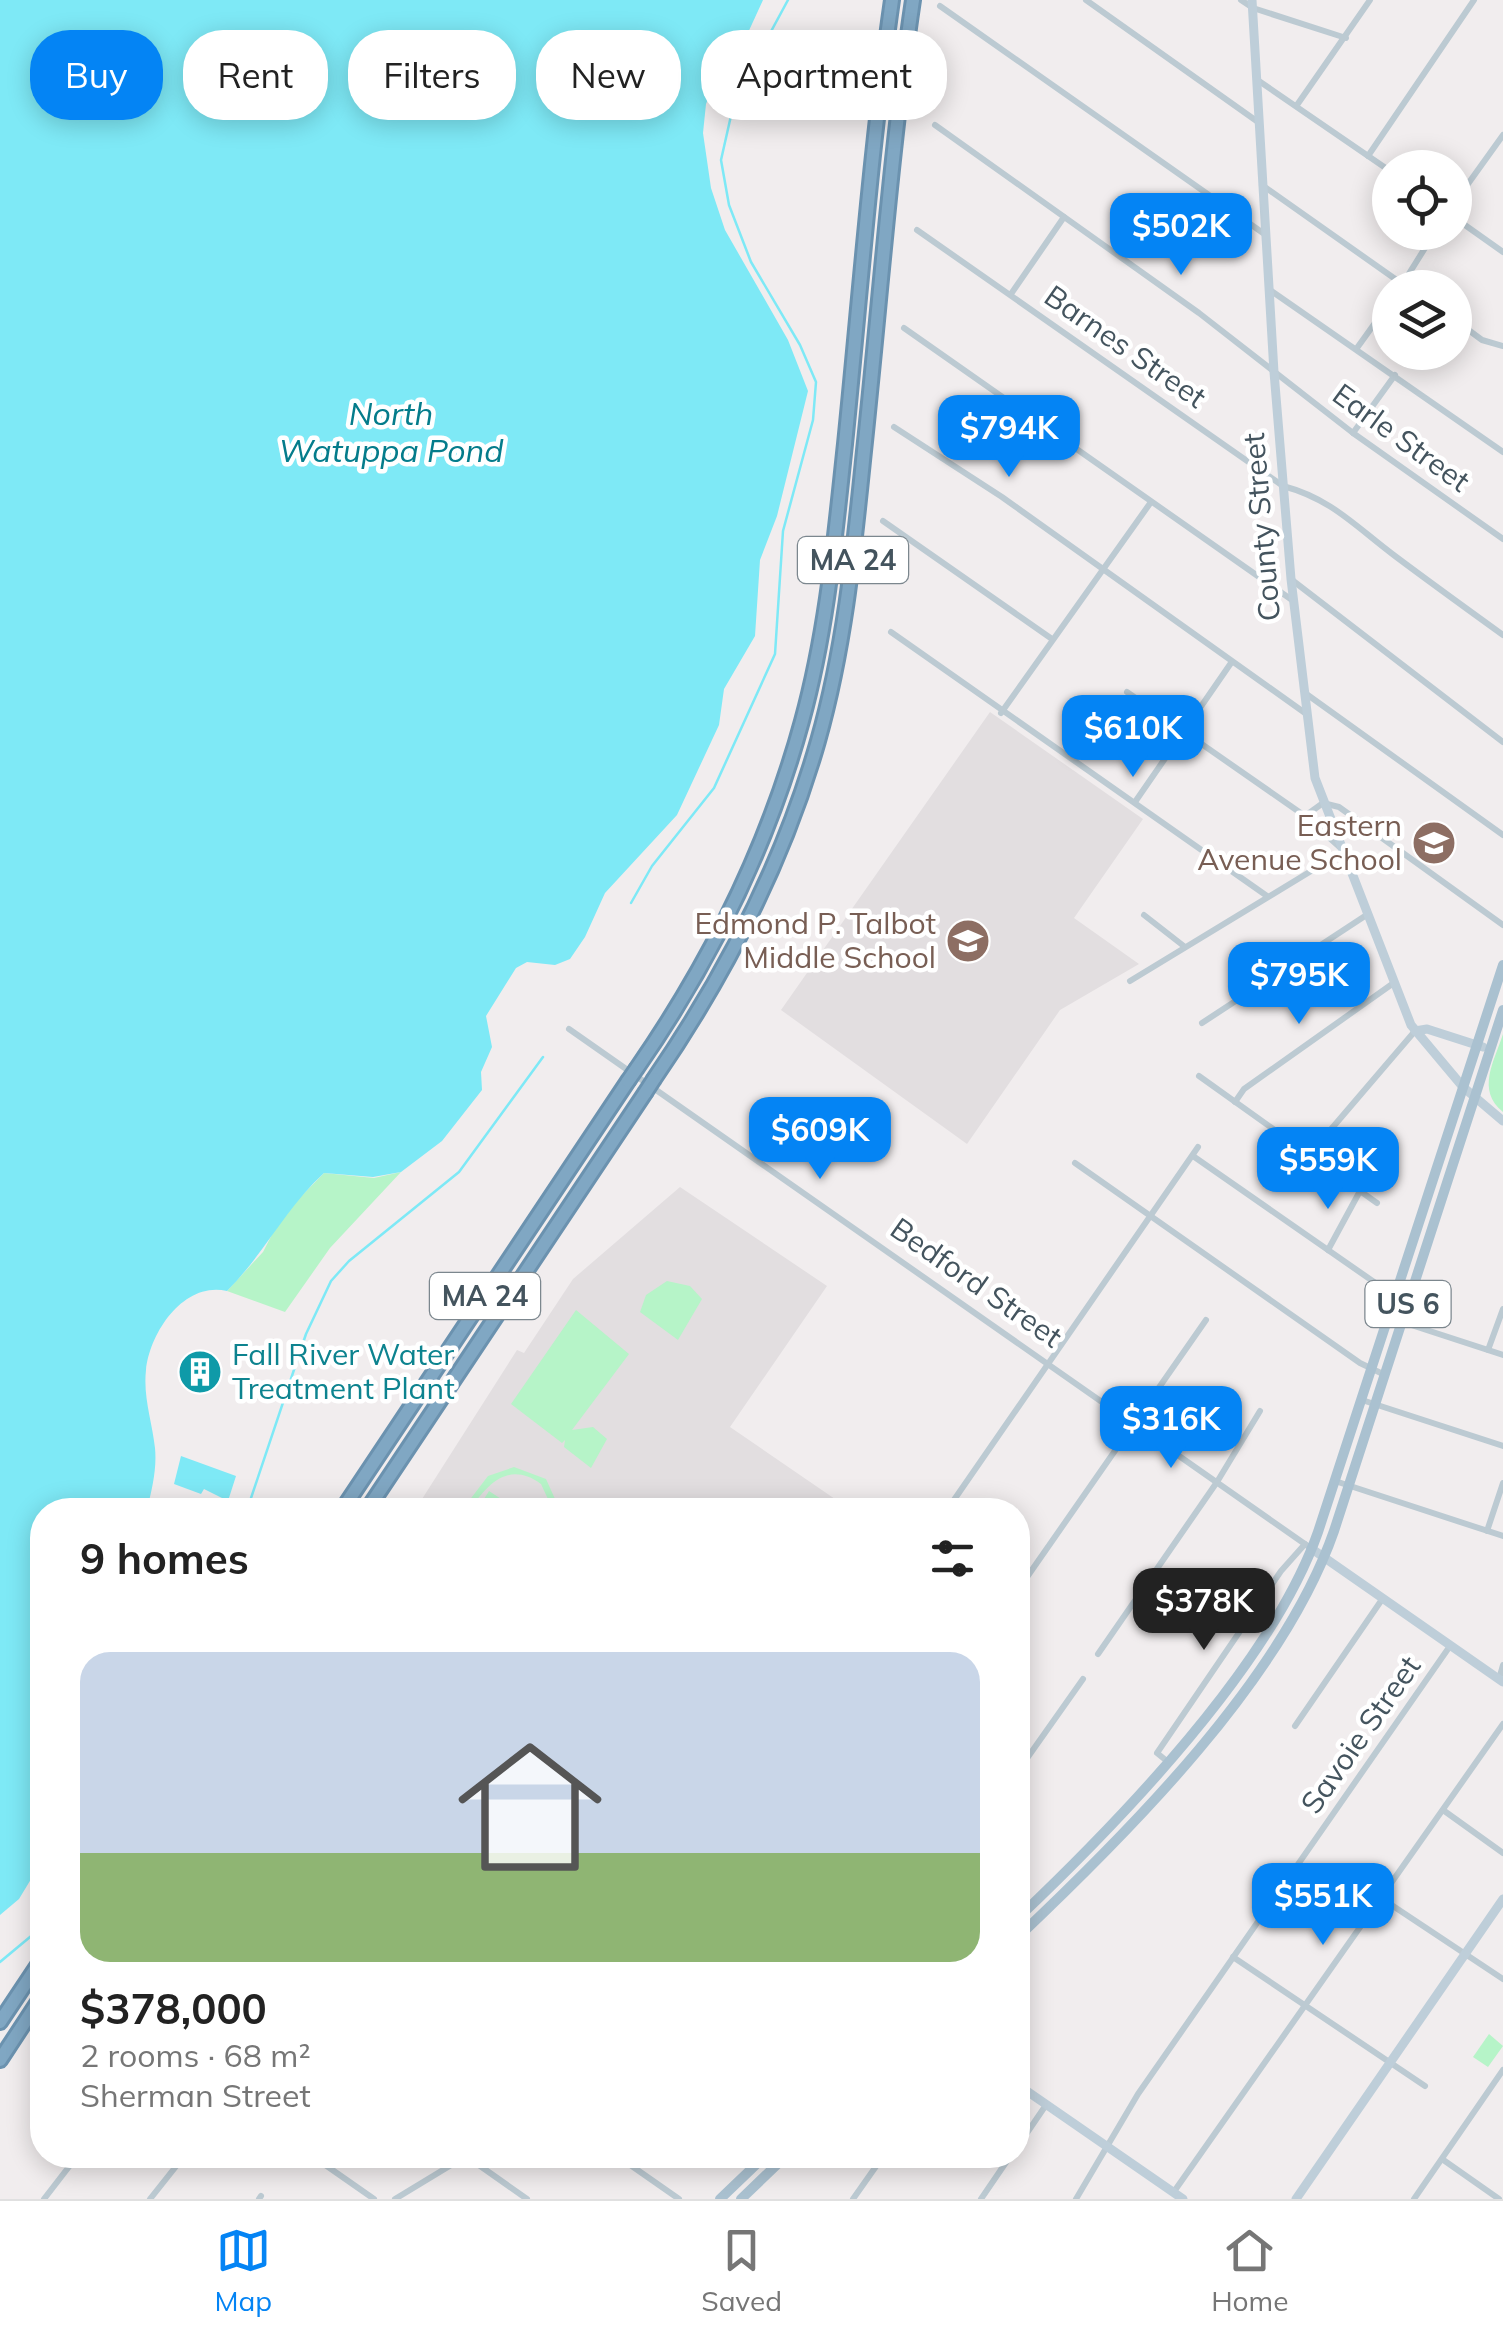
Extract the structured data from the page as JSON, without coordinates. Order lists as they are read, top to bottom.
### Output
{
  "streets": {
    "highway": ["MA 24"],
    "main road": ["US 6"],
    "street": [
      "Barnes Street",
      "Earle Street",
      "County Street",
      "Bedford Street",
      "Savoie Street"
    ]
  },
  "crossings": [
    ["Barnes Street", "County Street"],
    ["Earle Street", "County Street"],
    ["County Street", "US 6"],
    ["Bedford Street", "US 6"],
    ["Bedford Street", "Savoie Street"]
  ],
  "water": ["North Watuppa Pond"],
  "places": {
    "school or university": ["Eastern Avenue School", "Edmond P. Talbot Middle School"],
    "building": ["Fall River Water Treatment Plant"]
  },
  "page": {
    "chip": [
      "Buy",
      "Rent",
      "Filters",
      "New",
      "Apartment"
    ],
    "price": [
      "$502K",
      "$794K",
      "$610K",
      "$795K",
      "$609K",
      "$559K",
      "$316K",
      "$378K",
      "$551K"
    ],
    "heading": "9 homes",
    "list": [
      {
        "name": "$378,000",
        "note": "2 rooms · 68 m² · Sherman Street"
      }
    ],
    "tabs": ["Map", "Saved", "Home"]
  }
}
